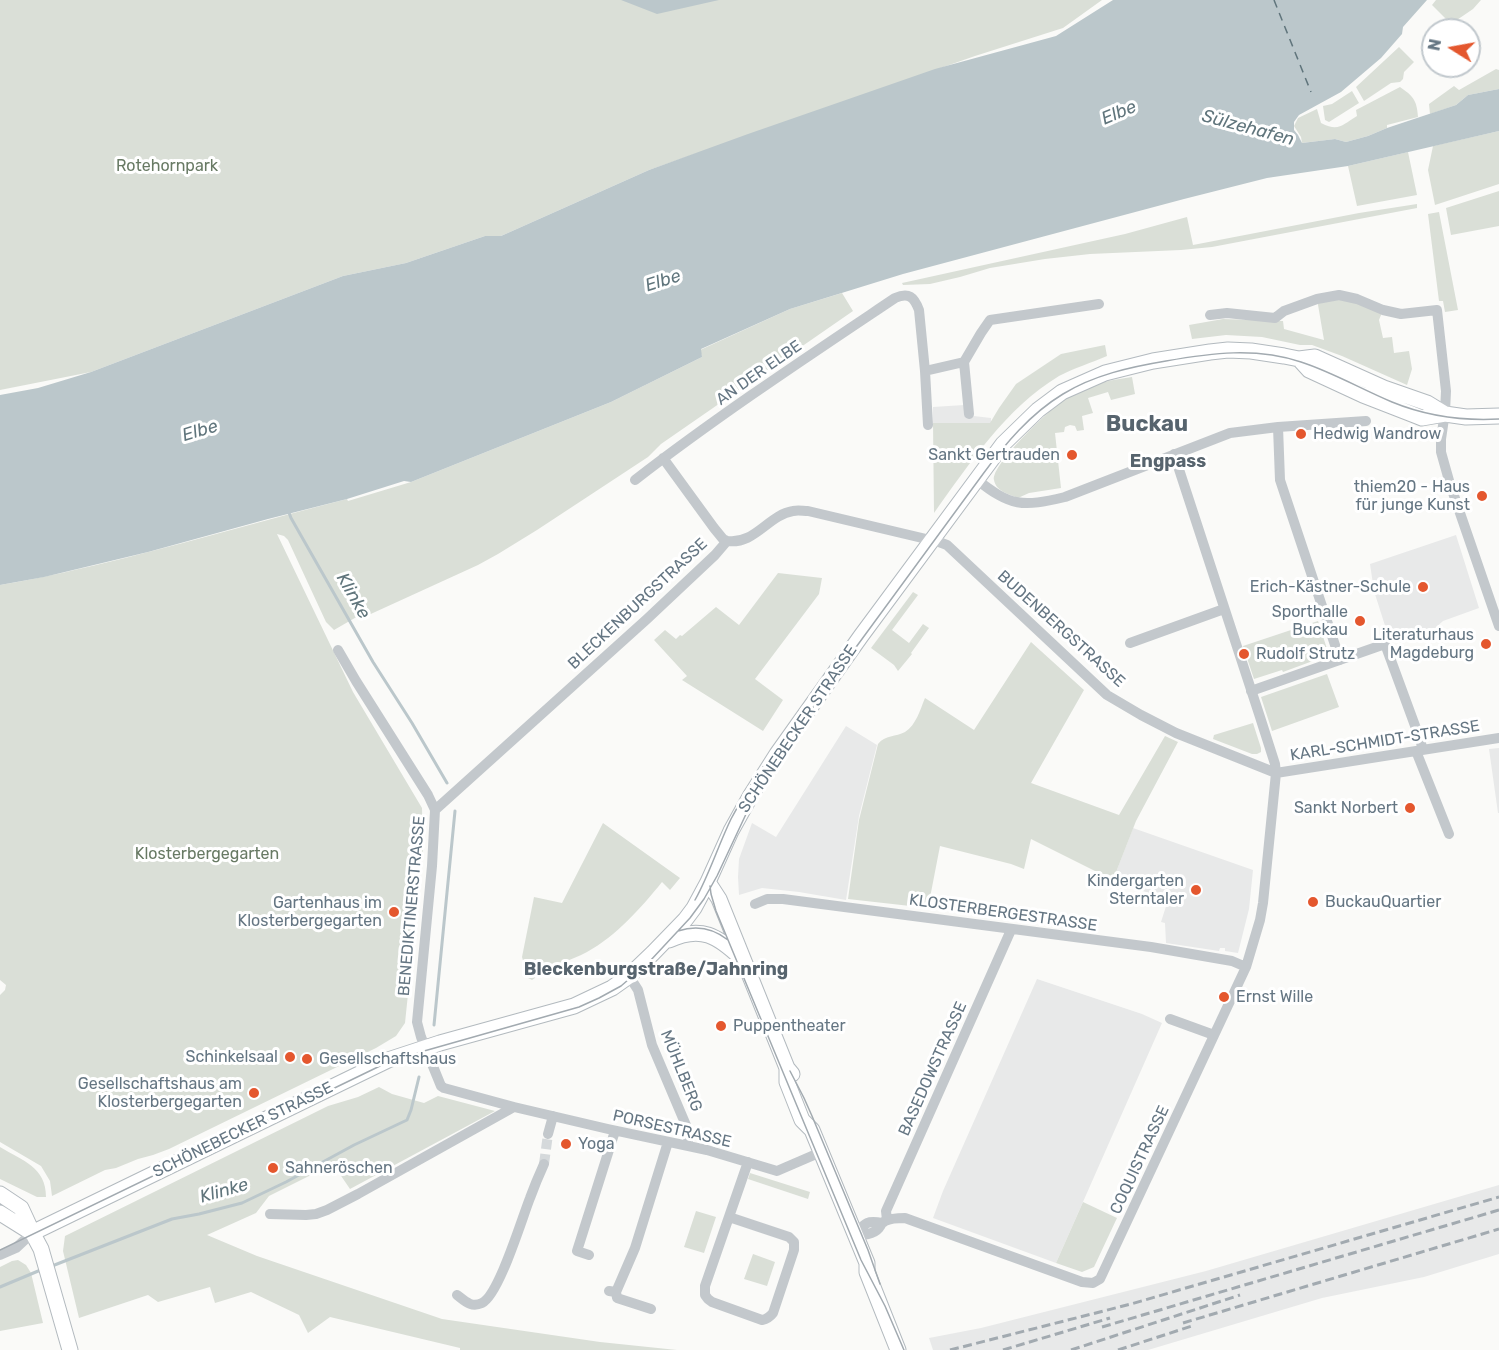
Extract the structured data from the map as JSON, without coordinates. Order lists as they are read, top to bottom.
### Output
{
  "streets": {
    "main road": ["SCHÖNEBECKER STRASSE"],
    "street": [
      "AN DER ELBE",
      "BLECKENBURGSTRASSE",
      "BUDENBERGSTRASSE",
      "KARL-SCHMIDT-STRASSE",
      "BENEDIKTINERSTRASSE",
      "KLOSTERBERGESTRASSE",
      "BASEDOWSTRASSE",
      "MÜHLBERG",
      "PORSESTRASSE",
      "COQUISTRASSE"
    ]
  },
  "crossings": [
    ["BLECKENBURGSTRASSE", "BUDENBERGSTRASSE"],
    ["BLECKENBURGSTRASSE", "SCHÖNEBECKER STRASSE"],
    ["BLECKENBURGSTRASSE", "BENEDIKTINERSTRASSE"],
    ["BUDENBERGSTRASSE", "SCHÖNEBECKER STRASSE"],
    ["BUDENBERGSTRASSE", "KARL-SCHMIDT-STRASSE"],
    ["BUDENBERGSTRASSE", "COQUISTRASSE"],
    ["SCHÖNEBECKER STRASSE", "BENEDIKTINERSTRASSE"],
    ["SCHÖNEBECKER STRASSE", "MÜHLBERG"],
    ["SCHÖNEBECKER STRASSE", "PORSESTRASSE"],
    ["KARL-SCHMIDT-STRASSE", "COQUISTRASSE"],
    ["BENEDIKTINERSTRASSE", "PORSESTRASSE"],
    ["KLOSTERBERGESTRASSE", "BASEDOWSTRASSE"],
    ["KLOSTERBERGESTRASSE", "COQUISTRASSE"],
    ["BASEDOWSTRASSE", "COQUISTRASSE"],
    ["MÜHLBERG", "PORSESTRASSE"]
  ],
  "districts": ["Buckau", "Engpass", "Bleckenburgstraße/Jahnring"],
  "water": ["Elbe", "Sülzehafen", "Klinke"],
  "parks": ["Rotehornpark", "Klosterbergegarten"],
  "places": [
    "Hedwig Wandrow",
    "Sankt Gertrauden",
    "thiem20 - Haus für junge Kunst",
    "Erich-Kästner-Schule",
    "Sporthalle Buckau",
    "Literaturhaus Magdeburg",
    "Rudolf Strutz",
    "Sankt Norbert",
    "Kindergarten Sterntaler",
    "BuckauQuartier",
    "Gartenhaus im Klosterbergegarten",
    "Ernst Wille",
    "Puppentheater",
    "Schinkelsaal",
    "Gesellschaftshaus",
    "Gesellschaftshaus am Klosterbergegarten",
    "Yoga",
    "Sahneröschen"
  ],
  "north": "left"
}
